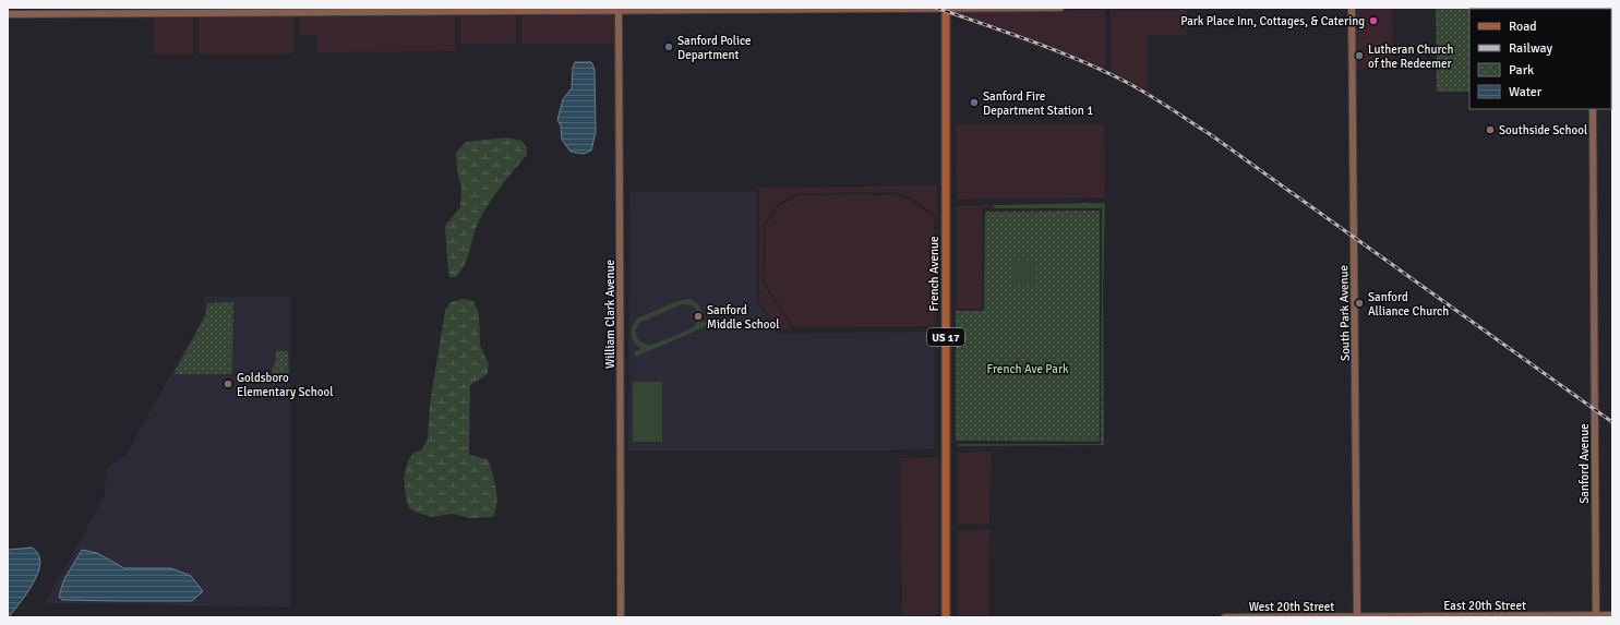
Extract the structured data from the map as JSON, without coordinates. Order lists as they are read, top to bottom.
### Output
{
  "streets": {
    "main road": ["French Avenue", "US 17"],
    "street": [
      "South Park Avenue",
      "William Clark Avenue",
      "Sanford Avenue",
      "East 20th Street",
      "West 20th Street"
    ]
  },
  "crossings": [
    ["South Park Avenue", "East 20th Street"],
    ["South Park Avenue", "West 20th Street"],
    ["Sanford Avenue", "East 20th Street"],
    ["East 20th Street", "West 20th Street"]
  ],
  "parks": ["French Ave Park"],
  "places": [
    "Park Place Inn, Cottages, & Catering",
    "Sanford Police Department",
    "Lutheran Church of the Redeemer",
    "Sanford Fire Department Station 1",
    "Southside School",
    "Sanford Alliance Church",
    "Sanford Middle School",
    "Goldsboro Elementary School"
  ],
  "legend": [
    "Road",
    "Railway",
    "Park",
    "Water"
  ]
}
